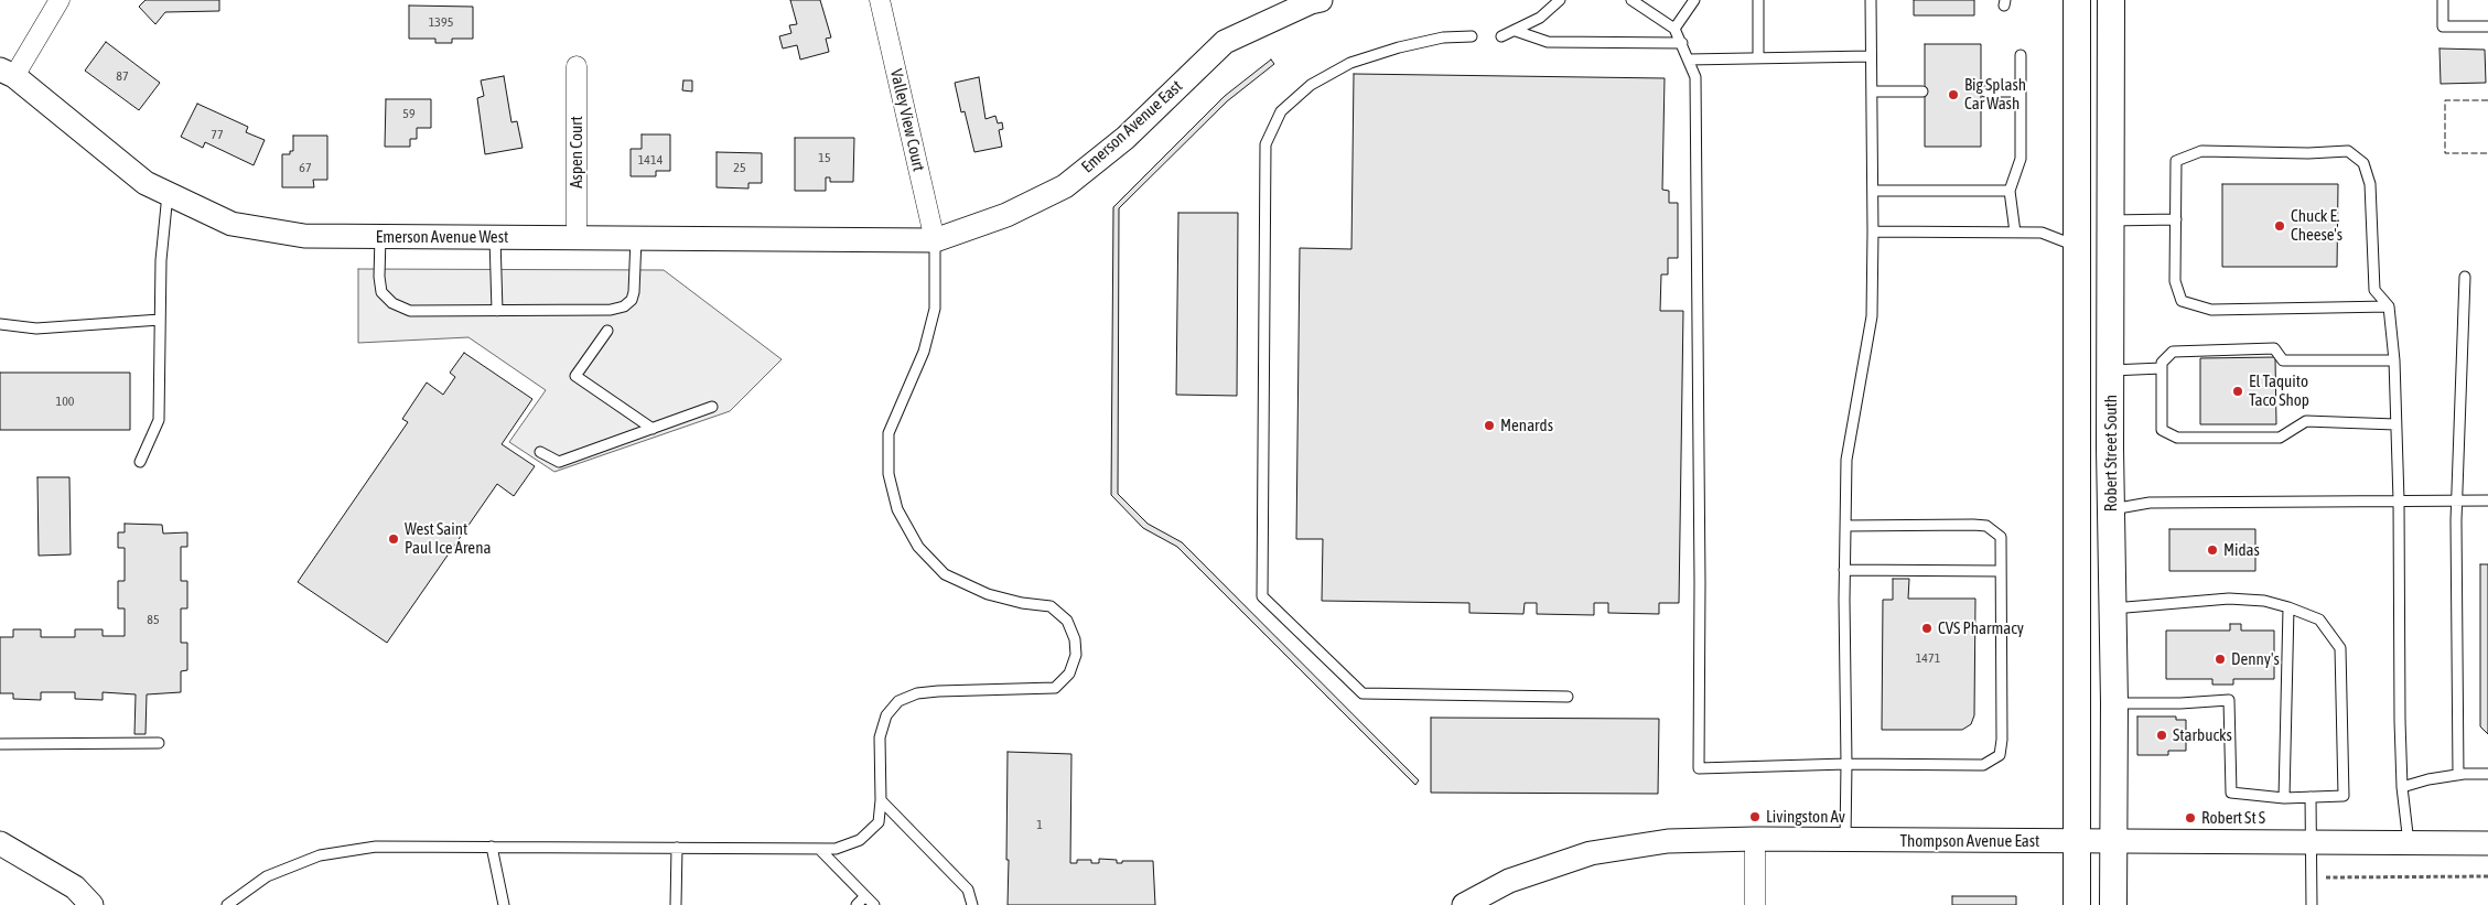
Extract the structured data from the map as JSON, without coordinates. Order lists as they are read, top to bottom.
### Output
{
  "streets": {
    "main road": ["Robert Street South"],
    "street": [
      "Valley View Court",
      "Emerson Avenue East",
      "Aspen Court",
      "Emerson Avenue West",
      "Thompson Avenue East"
    ]
  },
  "crossings": [
    ["Valley View Court", "Emerson Avenue East"],
    ["Valley View Court", "Emerson Avenue West"],
    ["Emerson Avenue East", "Emerson Avenue West"],
    ["Aspen Court", "Emerson Avenue West"],
    ["Robert Street South", "Thompson Avenue East"]
  ],
  "places": [
    "Big Splash Car Wash",
    "Chuck E. Cheese's",
    "El Taquito Taco Shop",
    "Menards",
    "West Saint Paul Ice Arena",
    "Midas",
    "CVS Pharmacy",
    "Denny's",
    "Starbucks",
    "Livingston Av",
    "Robert St S"
  ],
  "house_numbers": [
    "1395",
    "87",
    "59",
    "77",
    "15",
    "1414",
    "67",
    "25",
    "100",
    "85",
    "1471",
    "1"
  ]
}
